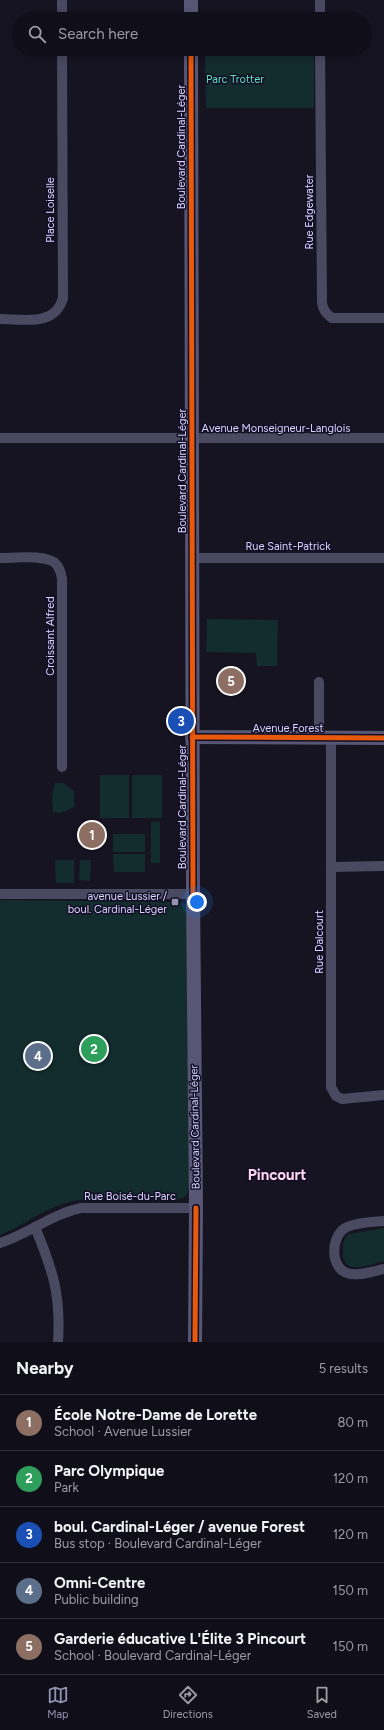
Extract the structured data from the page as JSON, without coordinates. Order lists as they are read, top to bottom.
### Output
{
  "streets": {
    "street": [
      "Boulevard Cardinal-Léger",
      "Place Loiselle",
      "Rue Edgewater",
      "Avenue Monseigneur-Langlois",
      "Rue Saint-Patrick",
      "Croissant Alfred",
      "Avenue Forest",
      "Rue Dalcourt",
      "Rue Boisé-du-Parc"
    ]
  },
  "crossings": [
    ["Boulevard Cardinal-Léger", "Avenue Monseigneur-Langlois"],
    ["Boulevard Cardinal-Léger", "Rue Saint-Patrick"],
    ["Boulevard Cardinal-Léger", "Avenue Forest"],
    ["Boulevard Cardinal-Léger", "Rue Boisé-du-Parc"],
    ["Avenue Forest", "Rue Dalcourt"]
  ],
  "districts": ["Pincourt"],
  "parks": ["Parc Trotter"],
  "places": {
    "transit": ["avenue Lussier / boul. Cardinal-Léger"]
  },
  "page": {
    "search": "Search here",
    "pins": [
      "5",
      "3",
      "1",
      "2",
      "4"
    ],
    "heading": ["Nearby", "5 results"],
    "list": [
      {
        "mark": "1",
        "name": "École Notre-Dame de Lorette",
        "note": "School · Avenue Lussier",
        "value": "80 m"
      },
      {
        "mark": "2",
        "name": "Parc Olympique",
        "note": "Park",
        "value": "120 m"
      },
      {
        "mark": "3",
        "name": "boul. Cardinal-Léger / avenue Forest",
        "note": "Bus stop · Boulevard Cardinal-Léger",
        "value": "120 m"
      },
      {
        "mark": "4",
        "name": "Omni-Centre",
        "note": "Public building",
        "value": "150 m"
      },
      {
        "mark": "5",
        "name": "Garderie éducative L'Élite 3 Pincourt",
        "note": "School · Boulevard Cardinal-Léger",
        "value": "150 m"
      }
    ],
    "nav": ["Map", "Directions", "Saved"]
  }
}
